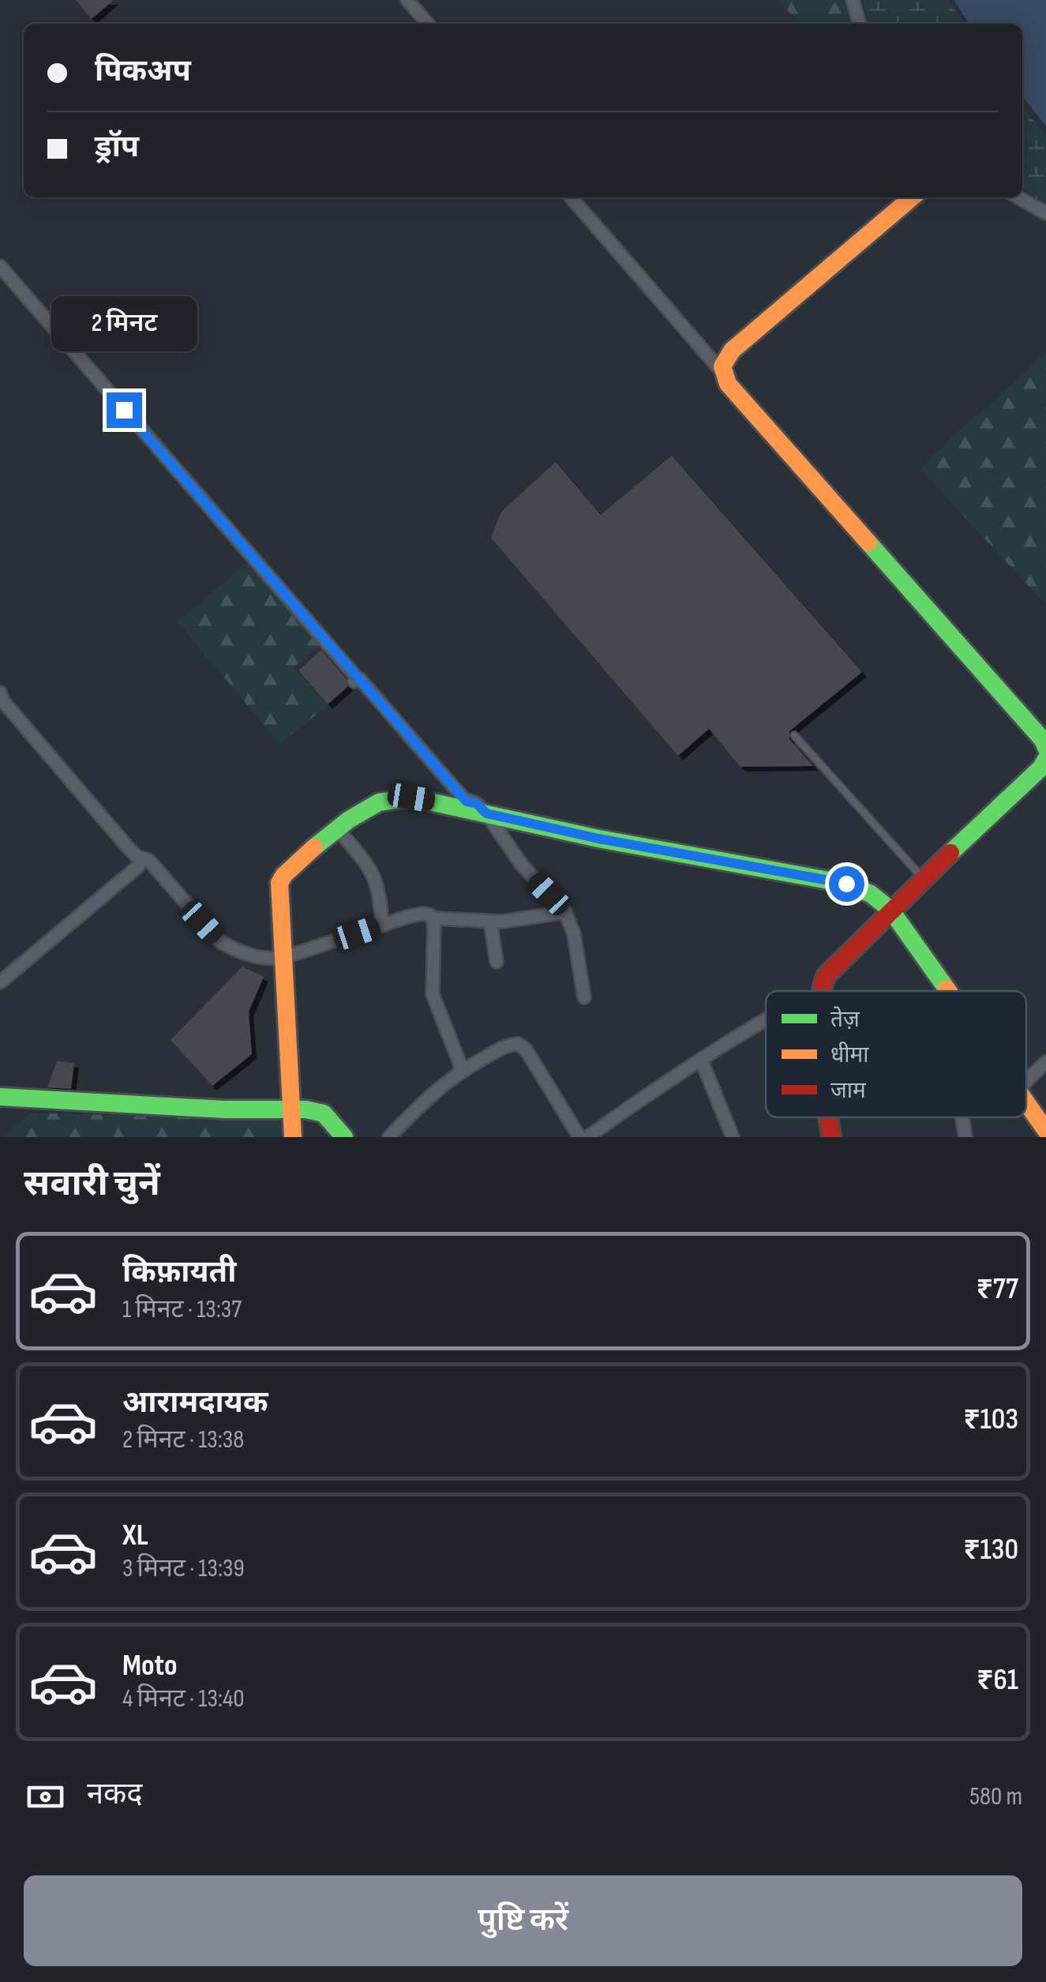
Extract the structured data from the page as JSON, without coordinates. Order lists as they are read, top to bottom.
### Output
{
  "legend": ["तेज़", "धीमा", "जाम"],
  "page": {
    "banner": ["पिकअप", "ड्रॉप"],
    "bubble": "2 मिनट",
    "heading": "सवारी चुनें",
    "list": [
      {
        "name": "किफ़ायती",
        "note": "1 मिनट · 13:37",
        "value": "₹77"
      },
      {
        "name": "आरामदायक",
        "note": "2 मिनट · 13:38",
        "value": "₹103"
      },
      {
        "name": "XL",
        "note": "3 मिनट · 13:39",
        "value": "₹130"
      },
      {
        "name": "Moto",
        "note": "4 मिनट · 13:40",
        "value": "₹61"
      }
    ],
    "pay": ["नकद", "580 m"],
    "buttons": "पुष्टि करें"
  }
}
